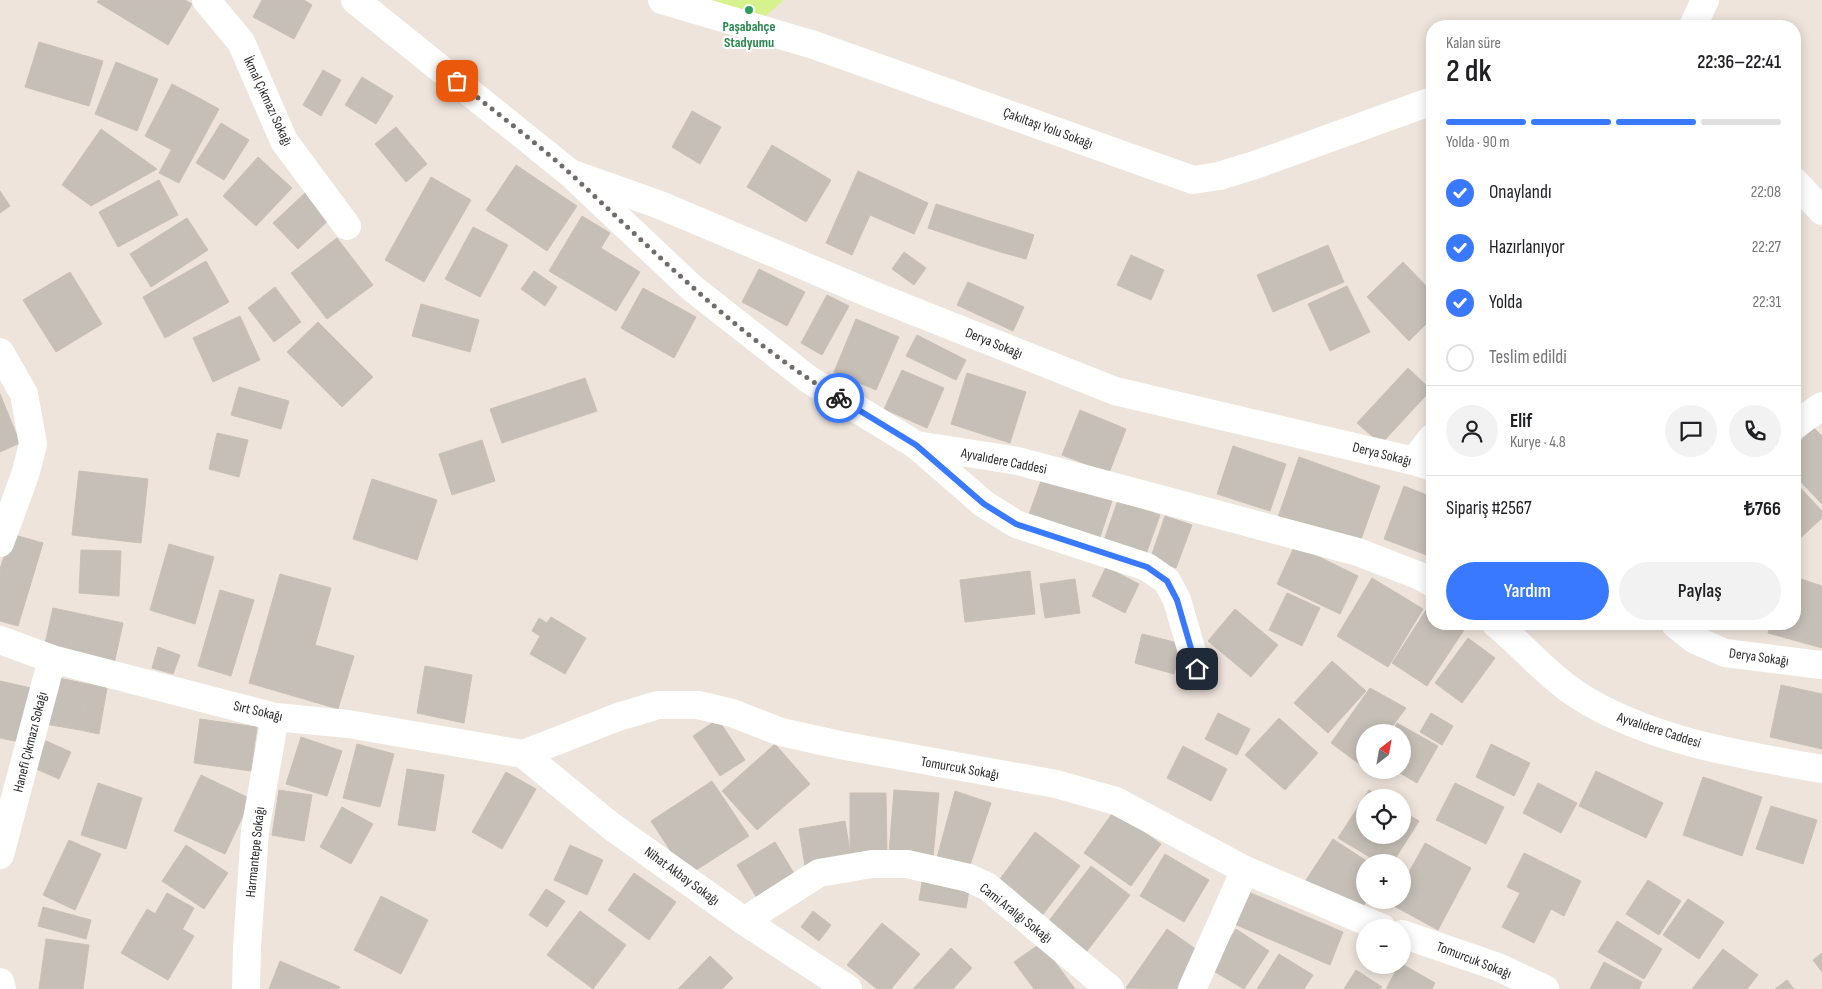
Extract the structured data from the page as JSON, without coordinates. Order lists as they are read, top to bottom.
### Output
{
  "streets": {
    "street": [
      "İkmal Çıkmazı Sokağı",
      "Çakıltaşı Yolu Sokağı",
      "Derya Sokağı",
      "Ayvalıdere Caddesi",
      "Sırt Sokağı",
      "Hanefi Çıkmazı Sokağı",
      "Tomurcuk Sokağı",
      "Harmantepe Sokağı",
      "Nihat Akbay Sokağı",
      "Cami Aralığı Sokağı"
    ]
  },
  "crossings": [
    ["Derya Sokağı", "Ayvalıdere Caddesi"],
    ["Sırt Sokağı", "Hanefi Çıkmazı Sokağı"],
    ["Sırt Sokağı", "Tomurcuk Sokağı"],
    ["Sırt Sokağı", "Harmantepe Sokağı"],
    ["Sırt Sokağı", "Nihat Akbay Sokağı"],
    ["Tomurcuk Sokağı", "Nihat Akbay Sokağı"],
    ["Nihat Akbay Sokağı", "Cami Aralığı Sokağı"]
  ],
  "places": ["Paşabahçe Stadyumu"],
  "north": "top right",
  "page": {
    "heading": ["2 dk", "Kalan süre", "22:36–22:41"],
    "panel": [
      "Elif",
      "Kurye · 4.8",
      "Sipariş #2567",
      "₺766"
    ],
    "bar": "Yolda · 90 m",
    "list": [
      ["Onaylandı", "22:08"],
      ["Hazırlanıyor", "22:27"],
      ["Yolda", "22:31"],
      "Teslim edildi"
    ],
    "buttons": ["Yardım", "Paylaş"],
    "map_buttons": ["+", "−"]
  }
}
